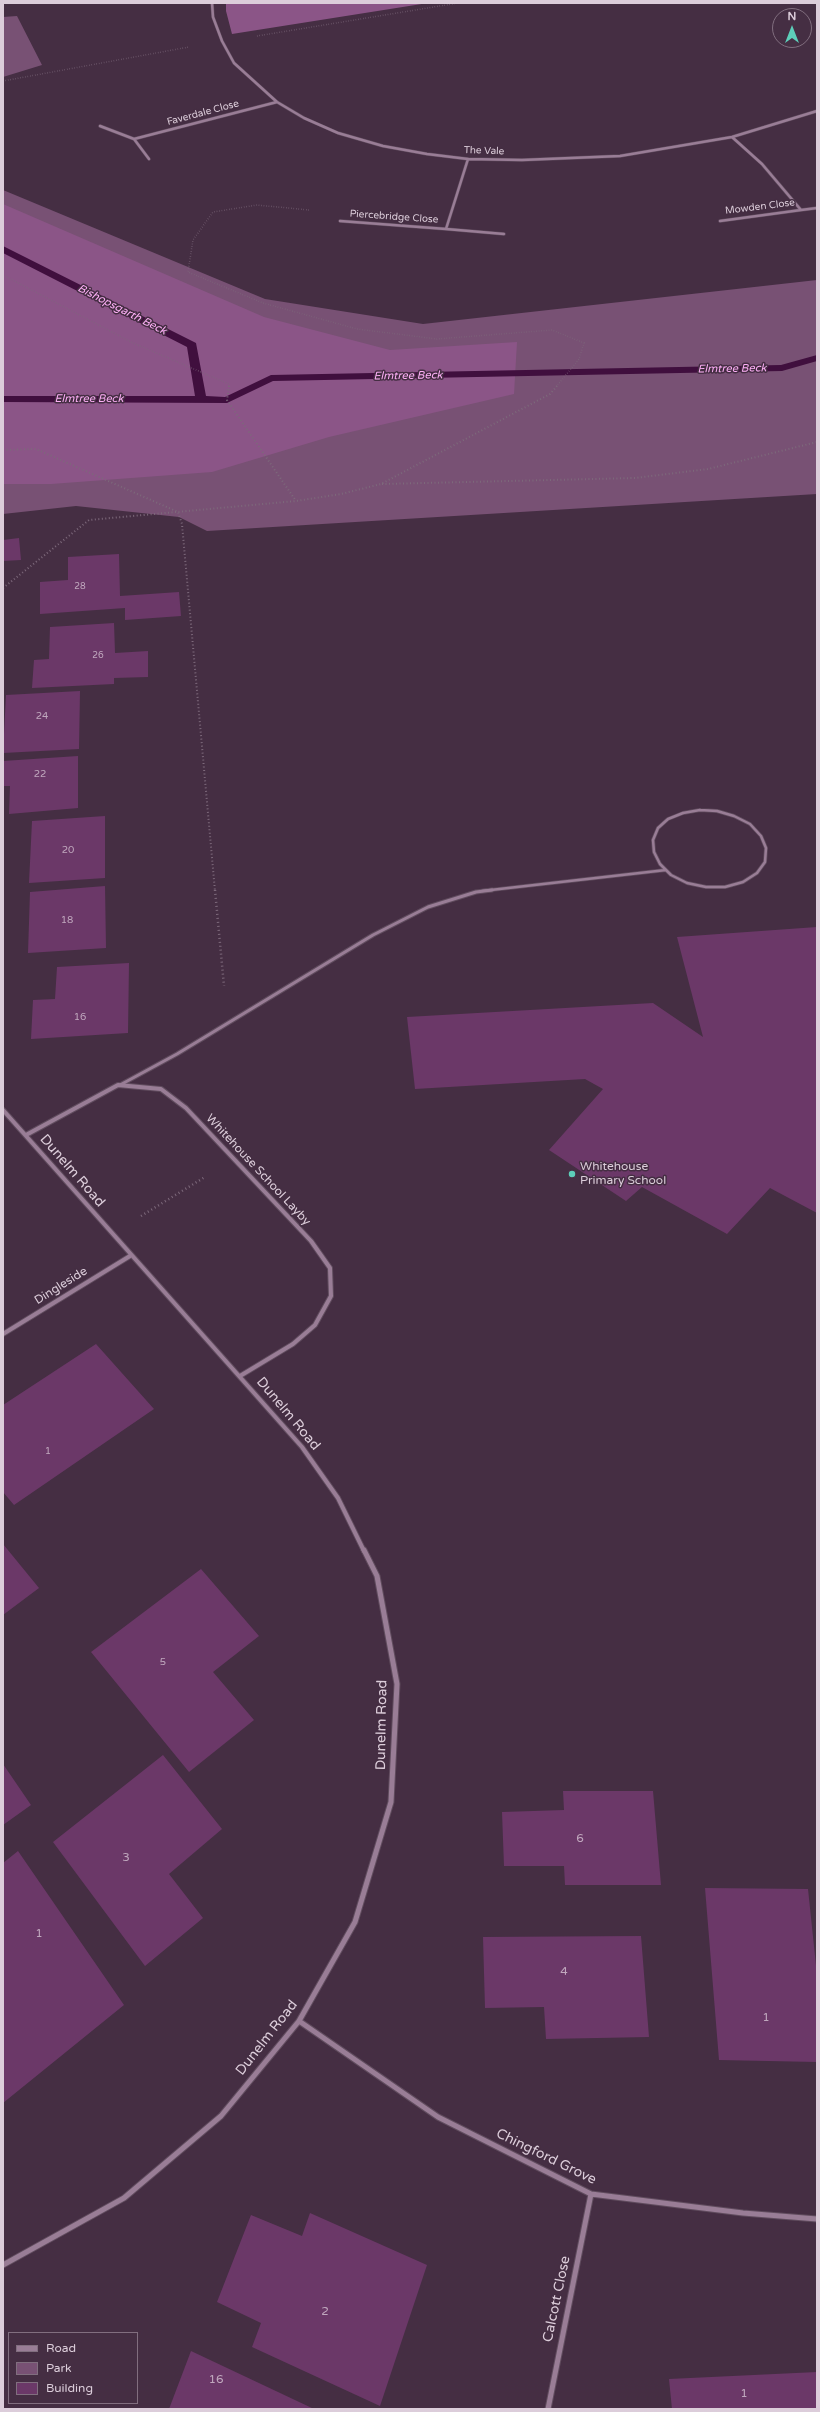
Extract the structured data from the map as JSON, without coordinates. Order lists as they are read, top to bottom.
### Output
{
  "streets": {
    "street": [
      "Faverdale Close",
      "The Vale",
      "Mowden Close",
      "Piercebridge Close",
      "Whitehouse School Layby",
      "Dunelm Road",
      "Dingleside",
      "Chingford Grove",
      "Calcott Close"
    ]
  },
  "crossings": [
    ["Faverdale Close", "The Vale"],
    ["The Vale", "Mowden Close"],
    ["The Vale", "Piercebridge Close"],
    ["Whitehouse School Layby", "Dunelm Road"],
    ["Dunelm Road", "Dingleside"],
    ["Dunelm Road", "Chingford Grove"],
    ["Chingford Grove", "Calcott Close"]
  ],
  "water": ["Bishopsgarth Beck", "Elmtree Beck"],
  "places": ["Whitehouse Primary School"],
  "house_numbers": [
    "28",
    "26",
    "24",
    "22",
    "20",
    "18",
    "16",
    "1",
    "5",
    "6",
    "3",
    "1",
    "4",
    "1",
    "2",
    "16",
    "1"
  ],
  "legend": ["Road", "Park", "Building"],
  "north": "top"
}
